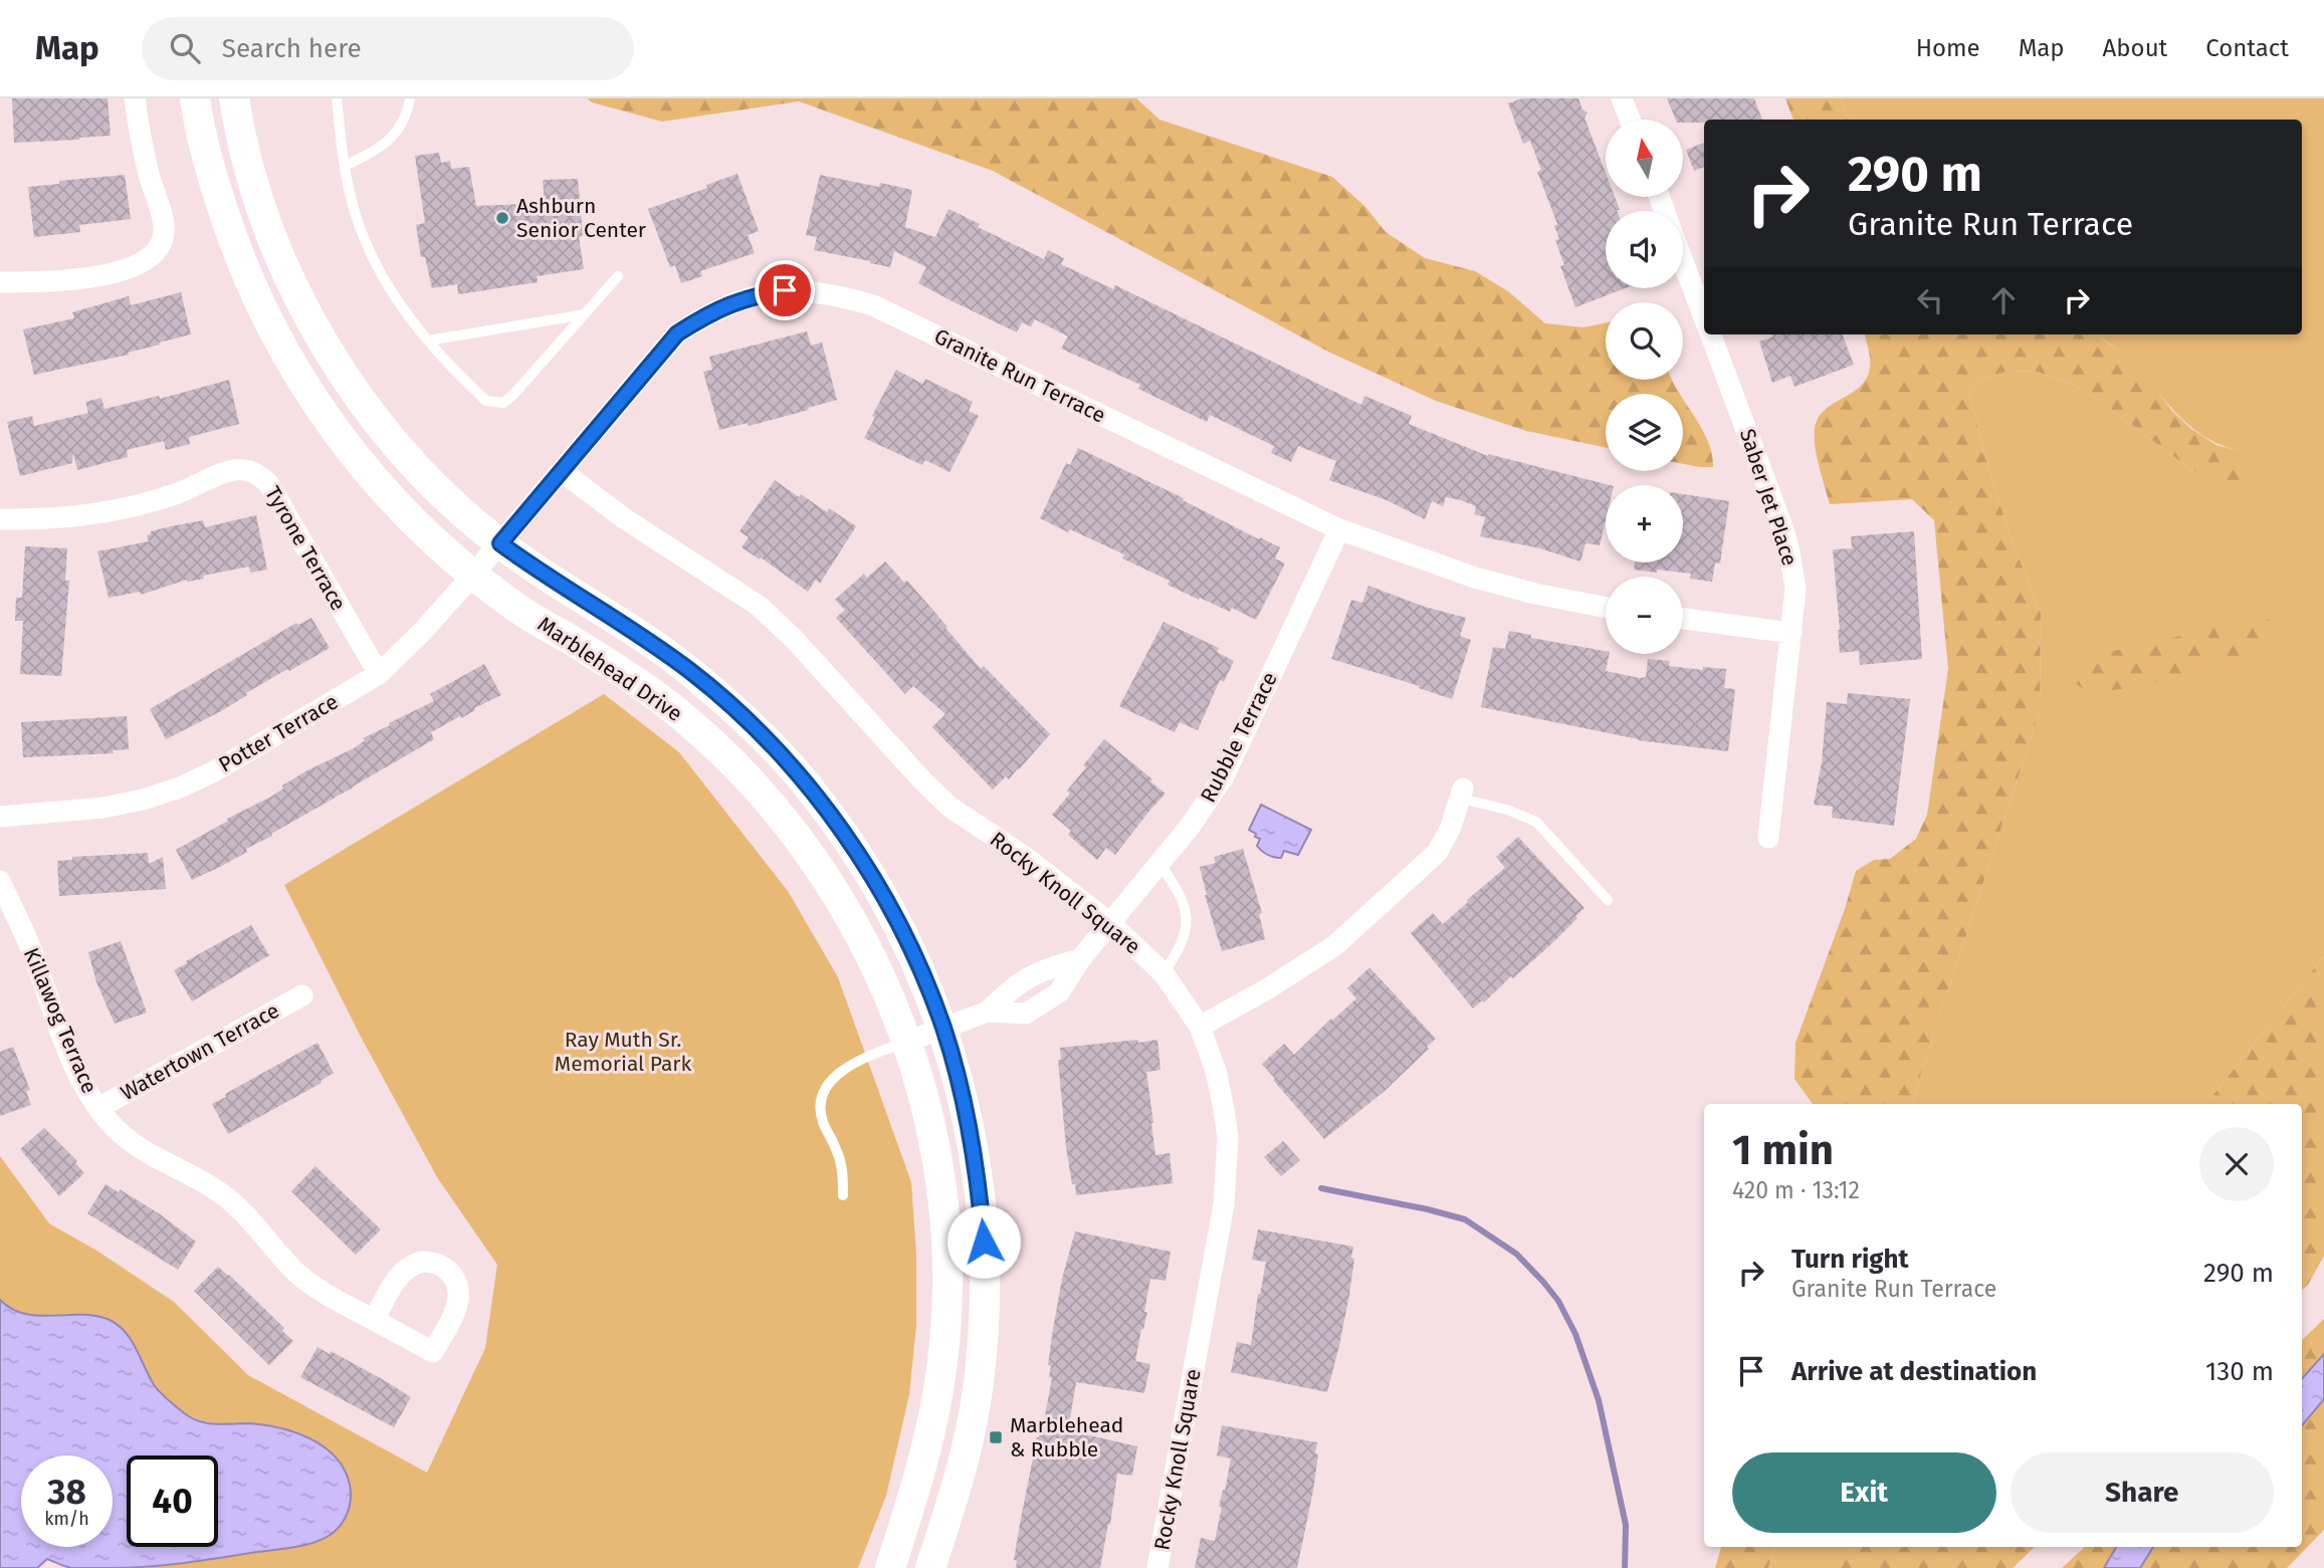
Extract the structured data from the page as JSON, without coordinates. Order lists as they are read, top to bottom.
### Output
{
  "streets": {
    "street": [
      "Granite Run Terrace",
      "Saber Jet Place",
      "Tyrone Terrace",
      "Marblehead Drive",
      "Potter Terrace",
      "Rubble Terrace",
      "Rocky Knoll Square",
      "Killawog Terrace",
      "Watertown Terrace"
    ]
  },
  "crossings": [
    ["Granite Run Terrace", "Marblehead Drive"],
    ["Granite Run Terrace", "Potter Terrace"],
    ["Granite Run Terrace", "Rubble Terrace"],
    ["Granite Run Terrace", "Rocky Knoll Square"],
    ["Tyrone Terrace", "Potter Terrace"],
    ["Marblehead Drive", "Potter Terrace"],
    ["Marblehead Drive", "Rubble Terrace"],
    ["Rubble Terrace", "Rocky Knoll Square"],
    ["Killawog Terrace", "Watertown Terrace"]
  ],
  "parks": ["Ray Muth Sr. Memorial Park"],
  "places": {
    "other": ["Ashburn Senior Center"],
    "transit": ["Marblehead & Rubble"]
  },
  "north": "top",
  "page": {
    "header": "Map",
    "search": "Search here",
    "nav": [
      "Home",
      "Map",
      "About",
      "Contact"
    ],
    "map_buttons": ["+", "−"],
    "turn": ["290 m", "Granite Run Terrace"],
    "heading": ["1 min", "420 m · 13:12"],
    "list": [
      {
        "name": "Turn right",
        "note": "Granite Run Terrace",
        "value": "290 m"
      },
      {
        "name": "Arrive at destination",
        "value": "130 m"
      }
    ],
    "buttons": ["Exit", "Share"],
    "speed": "38 km/h",
    "limit": "40"
  }
}
